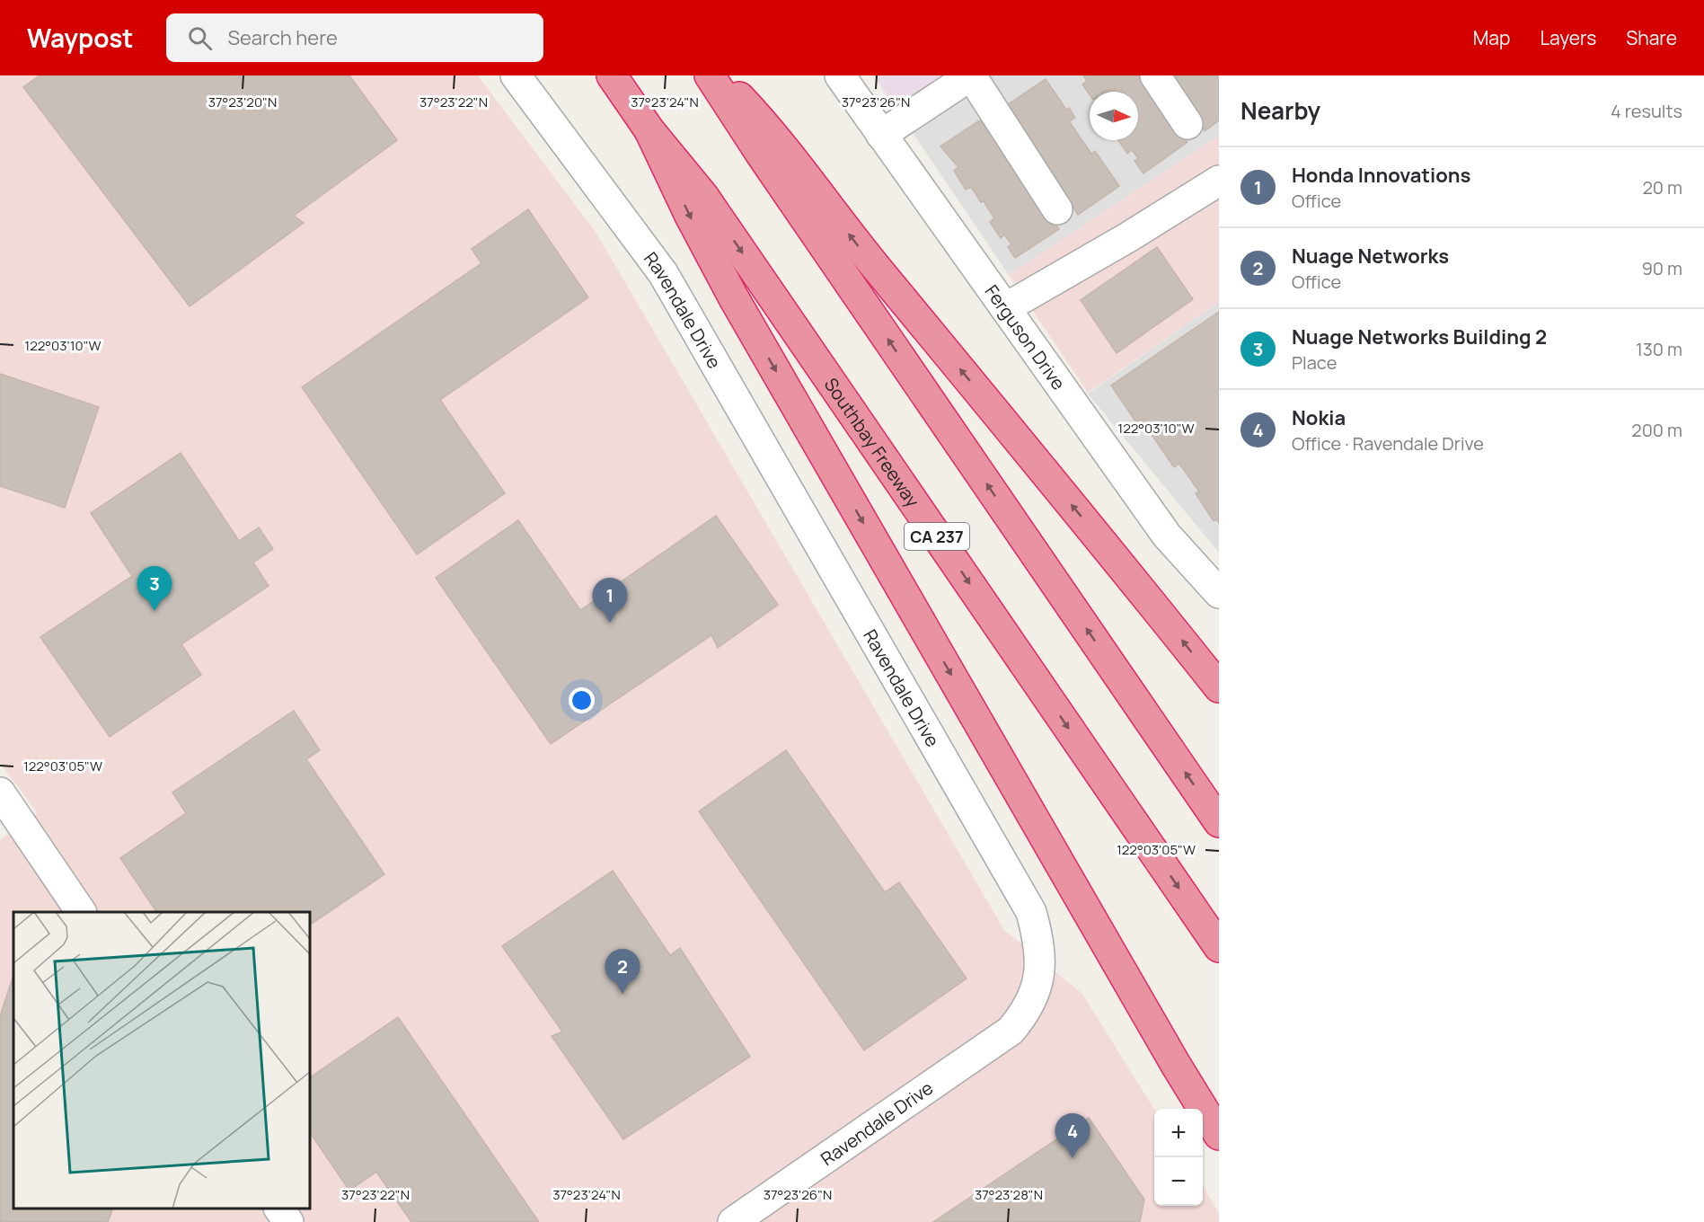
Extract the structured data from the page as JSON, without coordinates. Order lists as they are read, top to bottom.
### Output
{
  "streets": {
    "highway": ["Southbay Freeway", "CA 237"],
    "street": ["Ravendale Drive", "Ferguson Drive"]
  },
  "north": "right",
  "page": {
    "header": "Waypost",
    "search": "Search here",
    "nav": ["Map", "Layers", "Share"],
    "heading": ["Nearby", "4 results"],
    "list": [
      {
        "mark": "1",
        "name": "Honda Innovations",
        "note": "Office",
        "value": "20 m"
      },
      {
        "mark": "2",
        "name": "Nuage Networks",
        "note": "Office",
        "value": "90 m"
      },
      {
        "mark": "3",
        "name": "Nuage Networks Building 2",
        "note": "Place",
        "value": "130 m"
      },
      {
        "mark": "4",
        "name": "Nokia",
        "note": "Office · Ravendale Drive",
        "value": "200 m"
      }
    ],
    "pins": [
      "3",
      "1",
      "2",
      "4"
    ],
    "map_buttons": ["+", "−"]
  },
  "coordinates": [
    "37°23'20\"N",
    "37°23'22\"N",
    "37°23'24\"N",
    "37°23'26\"N",
    "122°03'10\"W",
    "122°03'05\"W",
    "37°23'28\"N"
  ]
}
